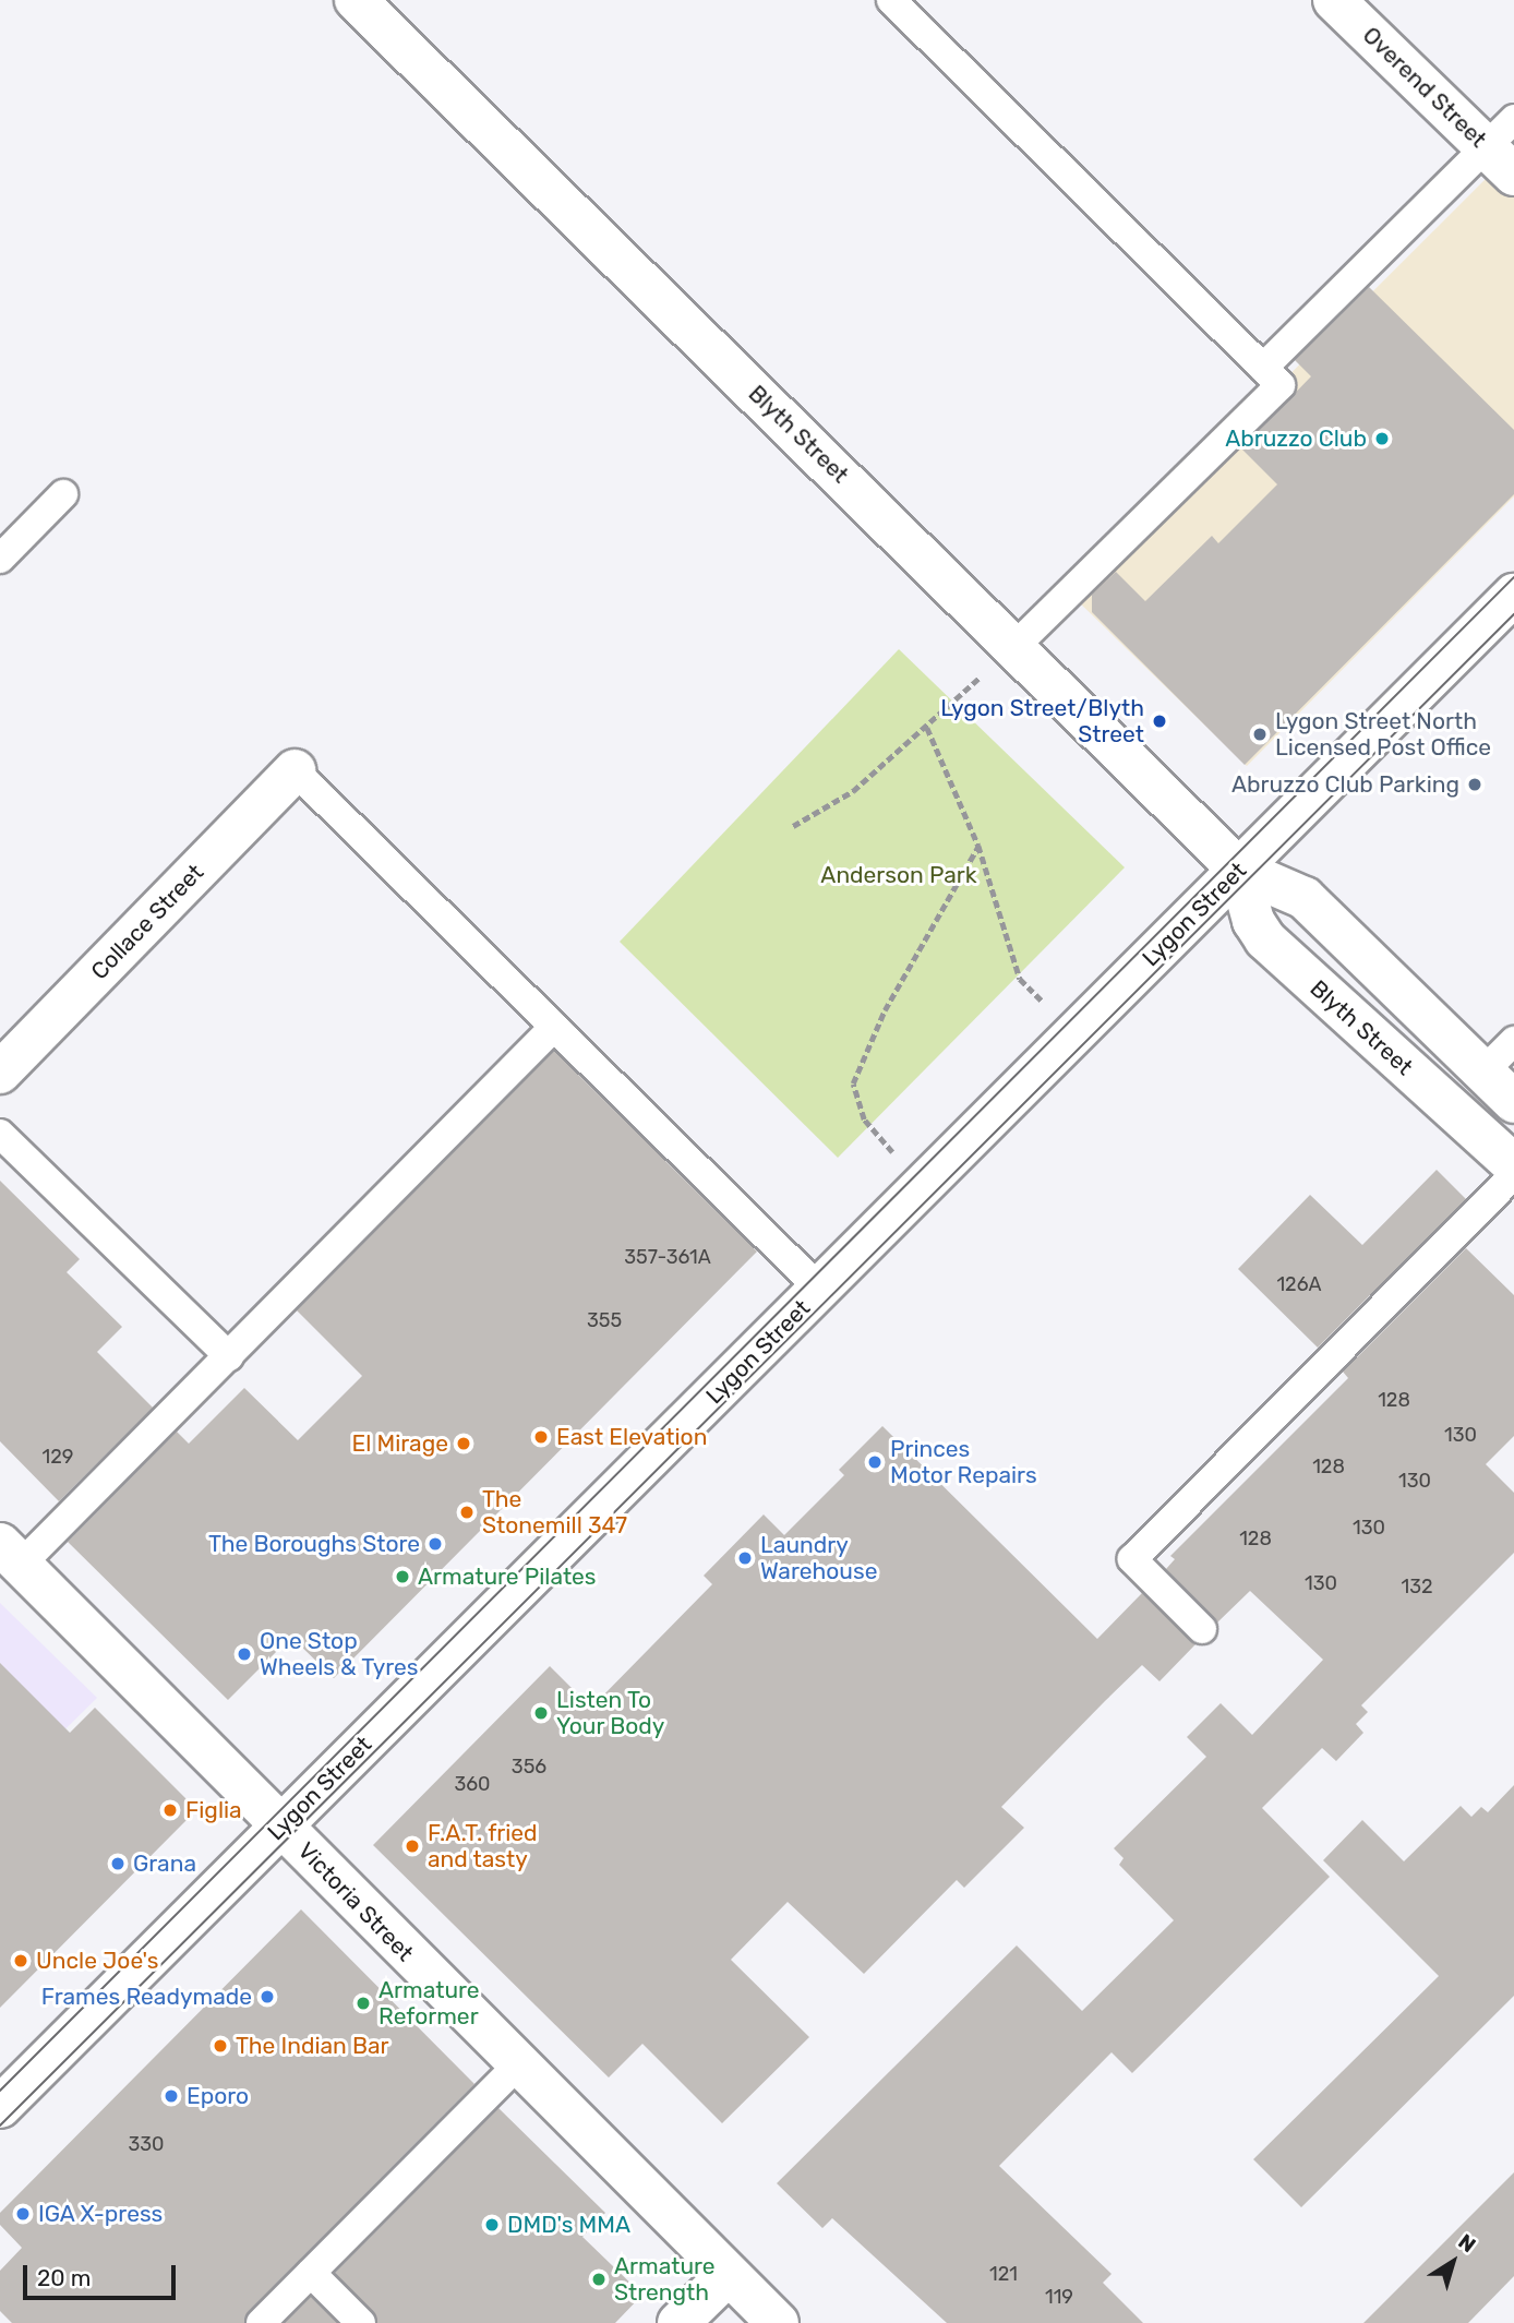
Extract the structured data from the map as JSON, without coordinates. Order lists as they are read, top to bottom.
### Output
{
  "streets": {
    "street": [
      "Overend Street",
      "Blyth Street",
      "Lygon Street",
      "Collace Street",
      "Victoria Street"
    ]
  },
  "crossings": [
    ["Blyth Street", "Lygon Street"],
    ["Lygon Street", "Victoria Street"]
  ],
  "parks": ["Anderson Park"],
  "places": [
    "Abruzzo Club",
    "Lygon Street/Blyth Street",
    "Lygon Street North Licensed Post Office",
    "Abruzzo Club Parking",
    "East Elevation",
    "El Mirage",
    "Princes Motor Repairs",
    "The Stonemill 347",
    "The Boroughs Store",
    "Laundry Warehouse",
    "Armature Pilates",
    "One Stop Wheels & Tyres",
    "Listen To Your Body",
    "Figlia",
    "F.A.T. fried and tasty",
    "Grana",
    "Uncle Joe's",
    "Frames Readymade",
    "Armature Reformer",
    "The Indian Bar",
    "Eporo",
    "IGA X-press",
    "DMD's MMA",
    "Armature Strength"
  ],
  "house_numbers": [
    "357-361A",
    "126A",
    "355",
    "128",
    "130",
    "129",
    "128",
    "130",
    "130",
    "128",
    "130",
    "132",
    "356",
    "360",
    "330",
    "121",
    "119"
  ],
  "scale_bar": "20 m",
  "north": "top right"
}
